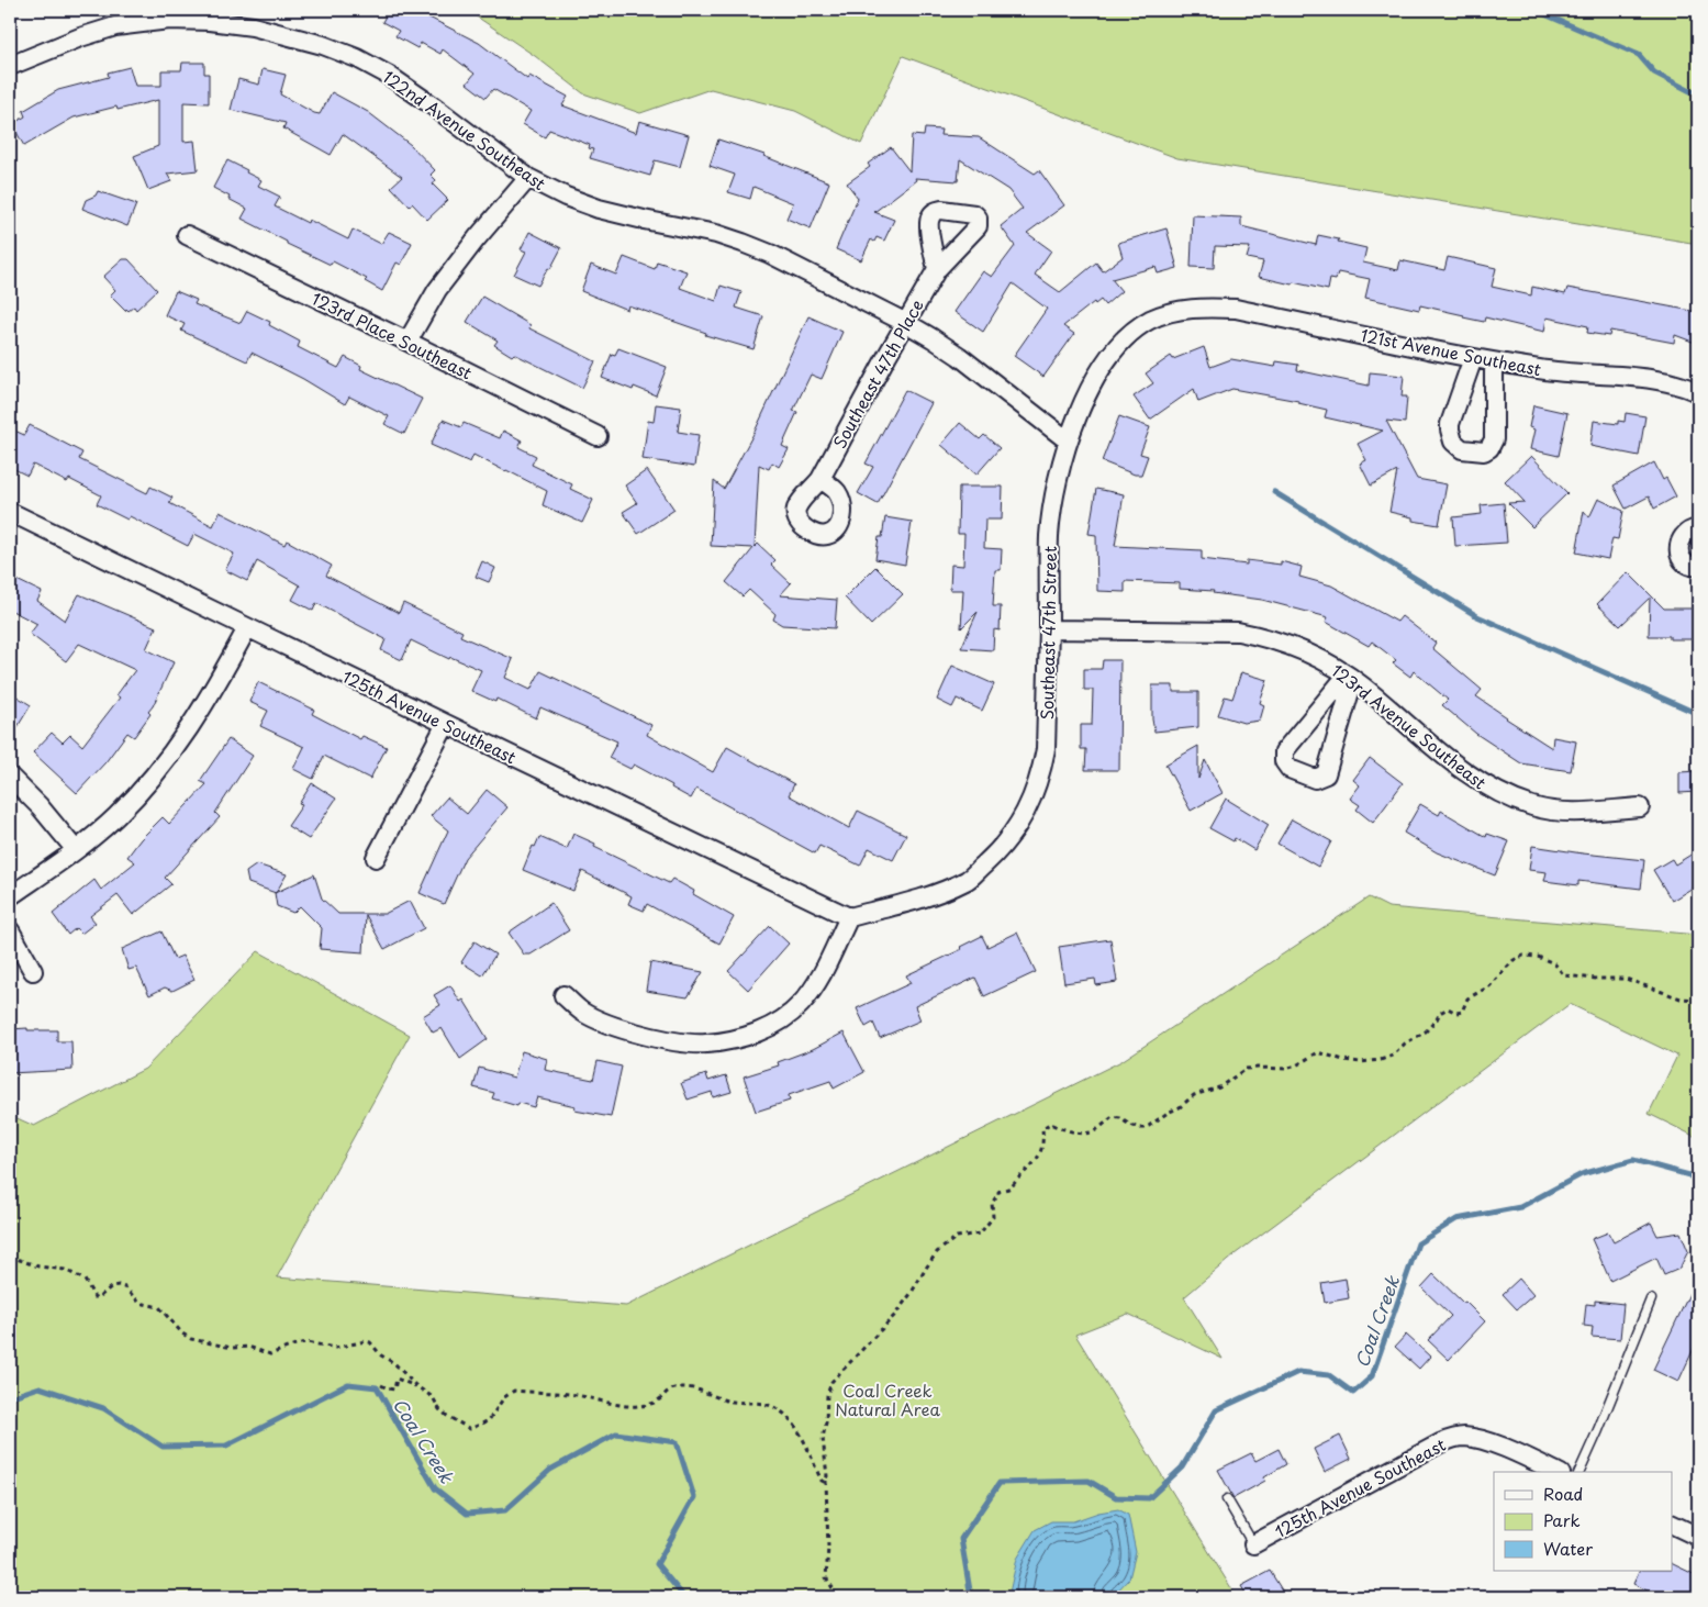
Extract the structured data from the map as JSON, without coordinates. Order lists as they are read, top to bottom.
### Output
{
  "streets": {
    "street": [
      "122nd Avenue Southeast",
      "123rd Place Southeast",
      "121st Avenue Southeast",
      "Southeast 47th Place",
      "Southeast 47th Street",
      "125th Avenue Southeast",
      "123rd Avenue Southeast"
    ]
  },
  "crossings": [
    ["122nd Avenue Southeast", "Southeast 47th Place"],
    ["122nd Avenue Southeast", "Southeast 47th Street"],
    ["121st Avenue Southeast", "Southeast 47th Street"],
    ["Southeast 47th Street", "125th Avenue Southeast"],
    ["Southeast 47th Street", "123rd Avenue Southeast"]
  ],
  "water": ["Coal Creek"],
  "parks": ["Coal Creek Natural Area"],
  "legend": ["Road", "Park", "Water"]
}
